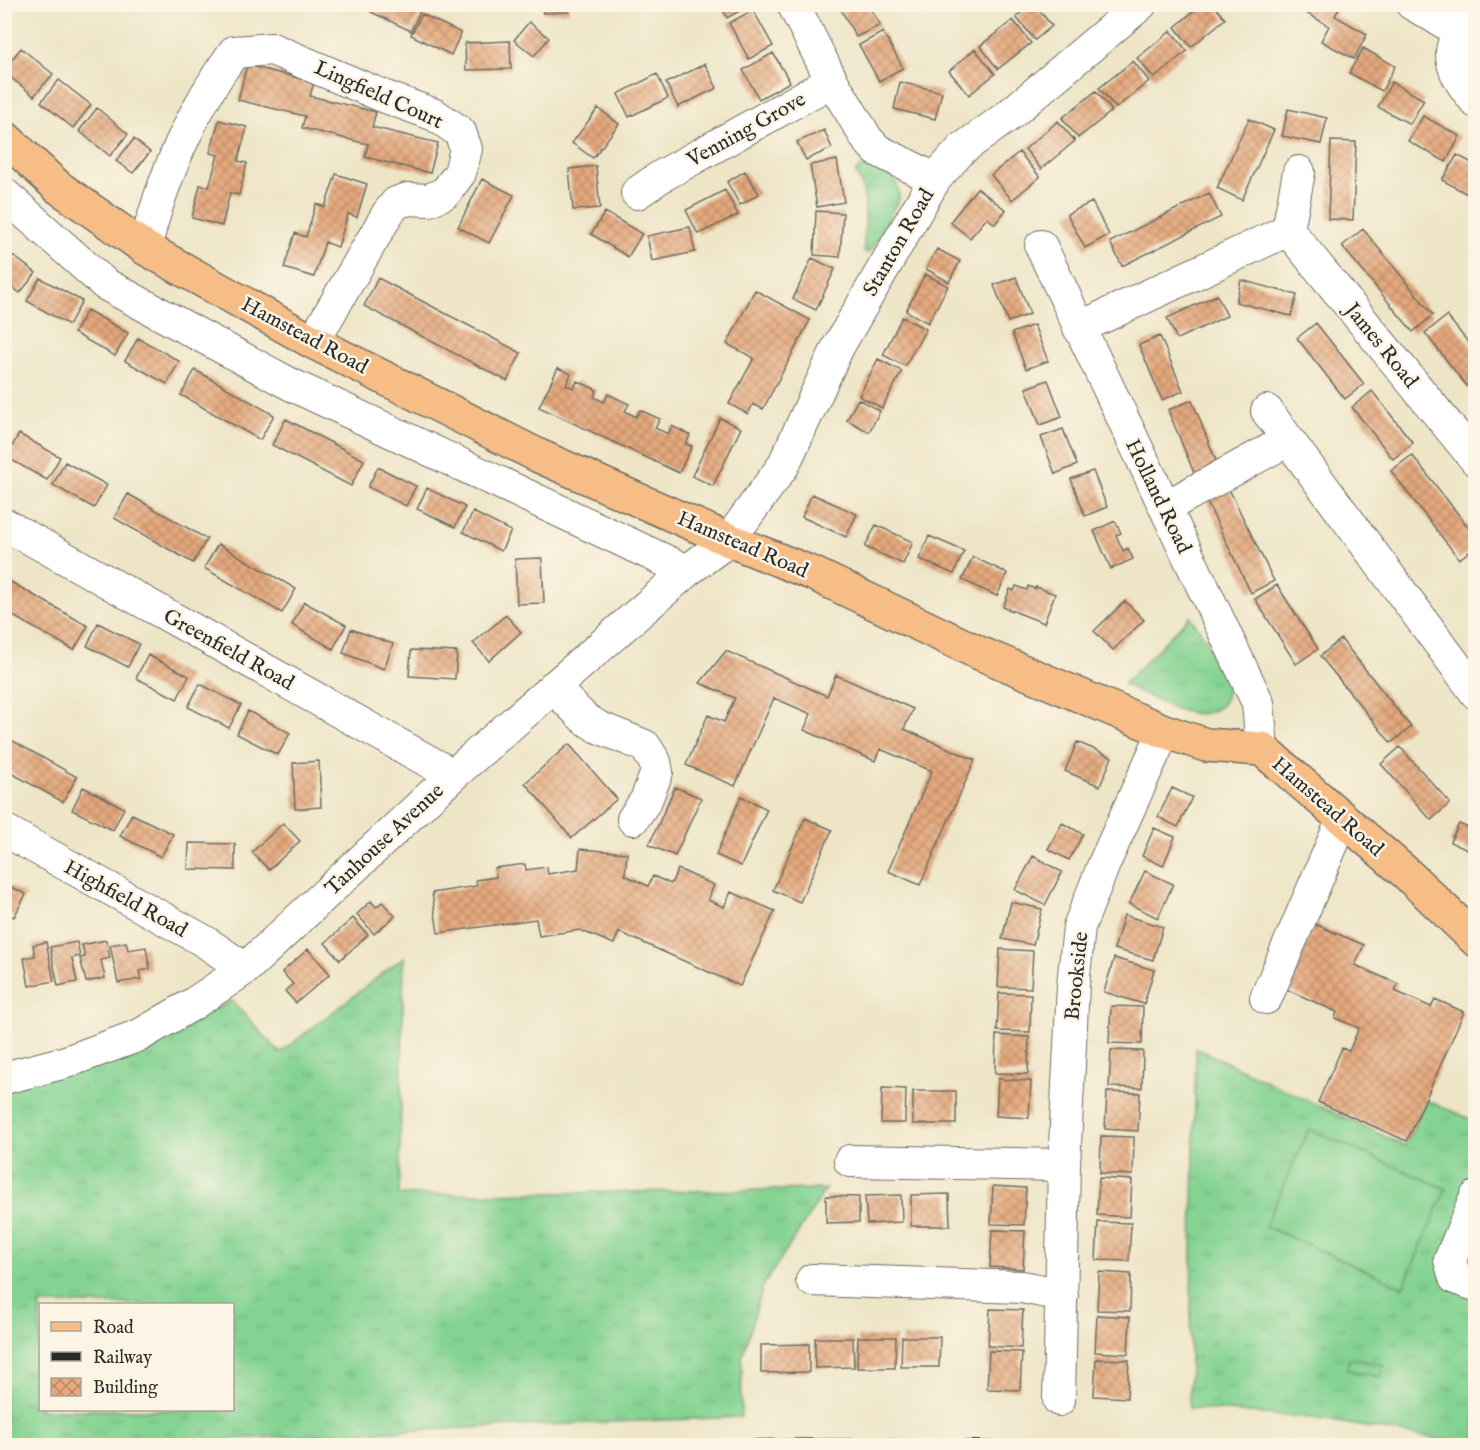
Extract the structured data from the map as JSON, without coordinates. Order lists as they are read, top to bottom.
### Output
{
  "streets": {
    "main road": ["Hamstead Road"],
    "street": [
      "Lingfield Court",
      "Venning Grove",
      "Stanton Road",
      "James Road",
      "Holland Road",
      "Greenfield Road",
      "Tanhouse Avenue",
      "Highfield Road",
      "Brookside"
    ]
  },
  "crossings": [
    ["Lingfield Court", "Hamstead Road"],
    ["Stanton Road", "Hamstead Road"],
    ["Stanton Road", "Tanhouse Avenue"],
    ["Hamstead Road", "Holland Road"],
    ["Hamstead Road", "Tanhouse Avenue"],
    ["Hamstead Road", "Brookside"],
    ["Greenfield Road", "Tanhouse Avenue"],
    ["Tanhouse Avenue", "Highfield Road"]
  ],
  "legend": ["Road", "Railway", "Building"]
}
